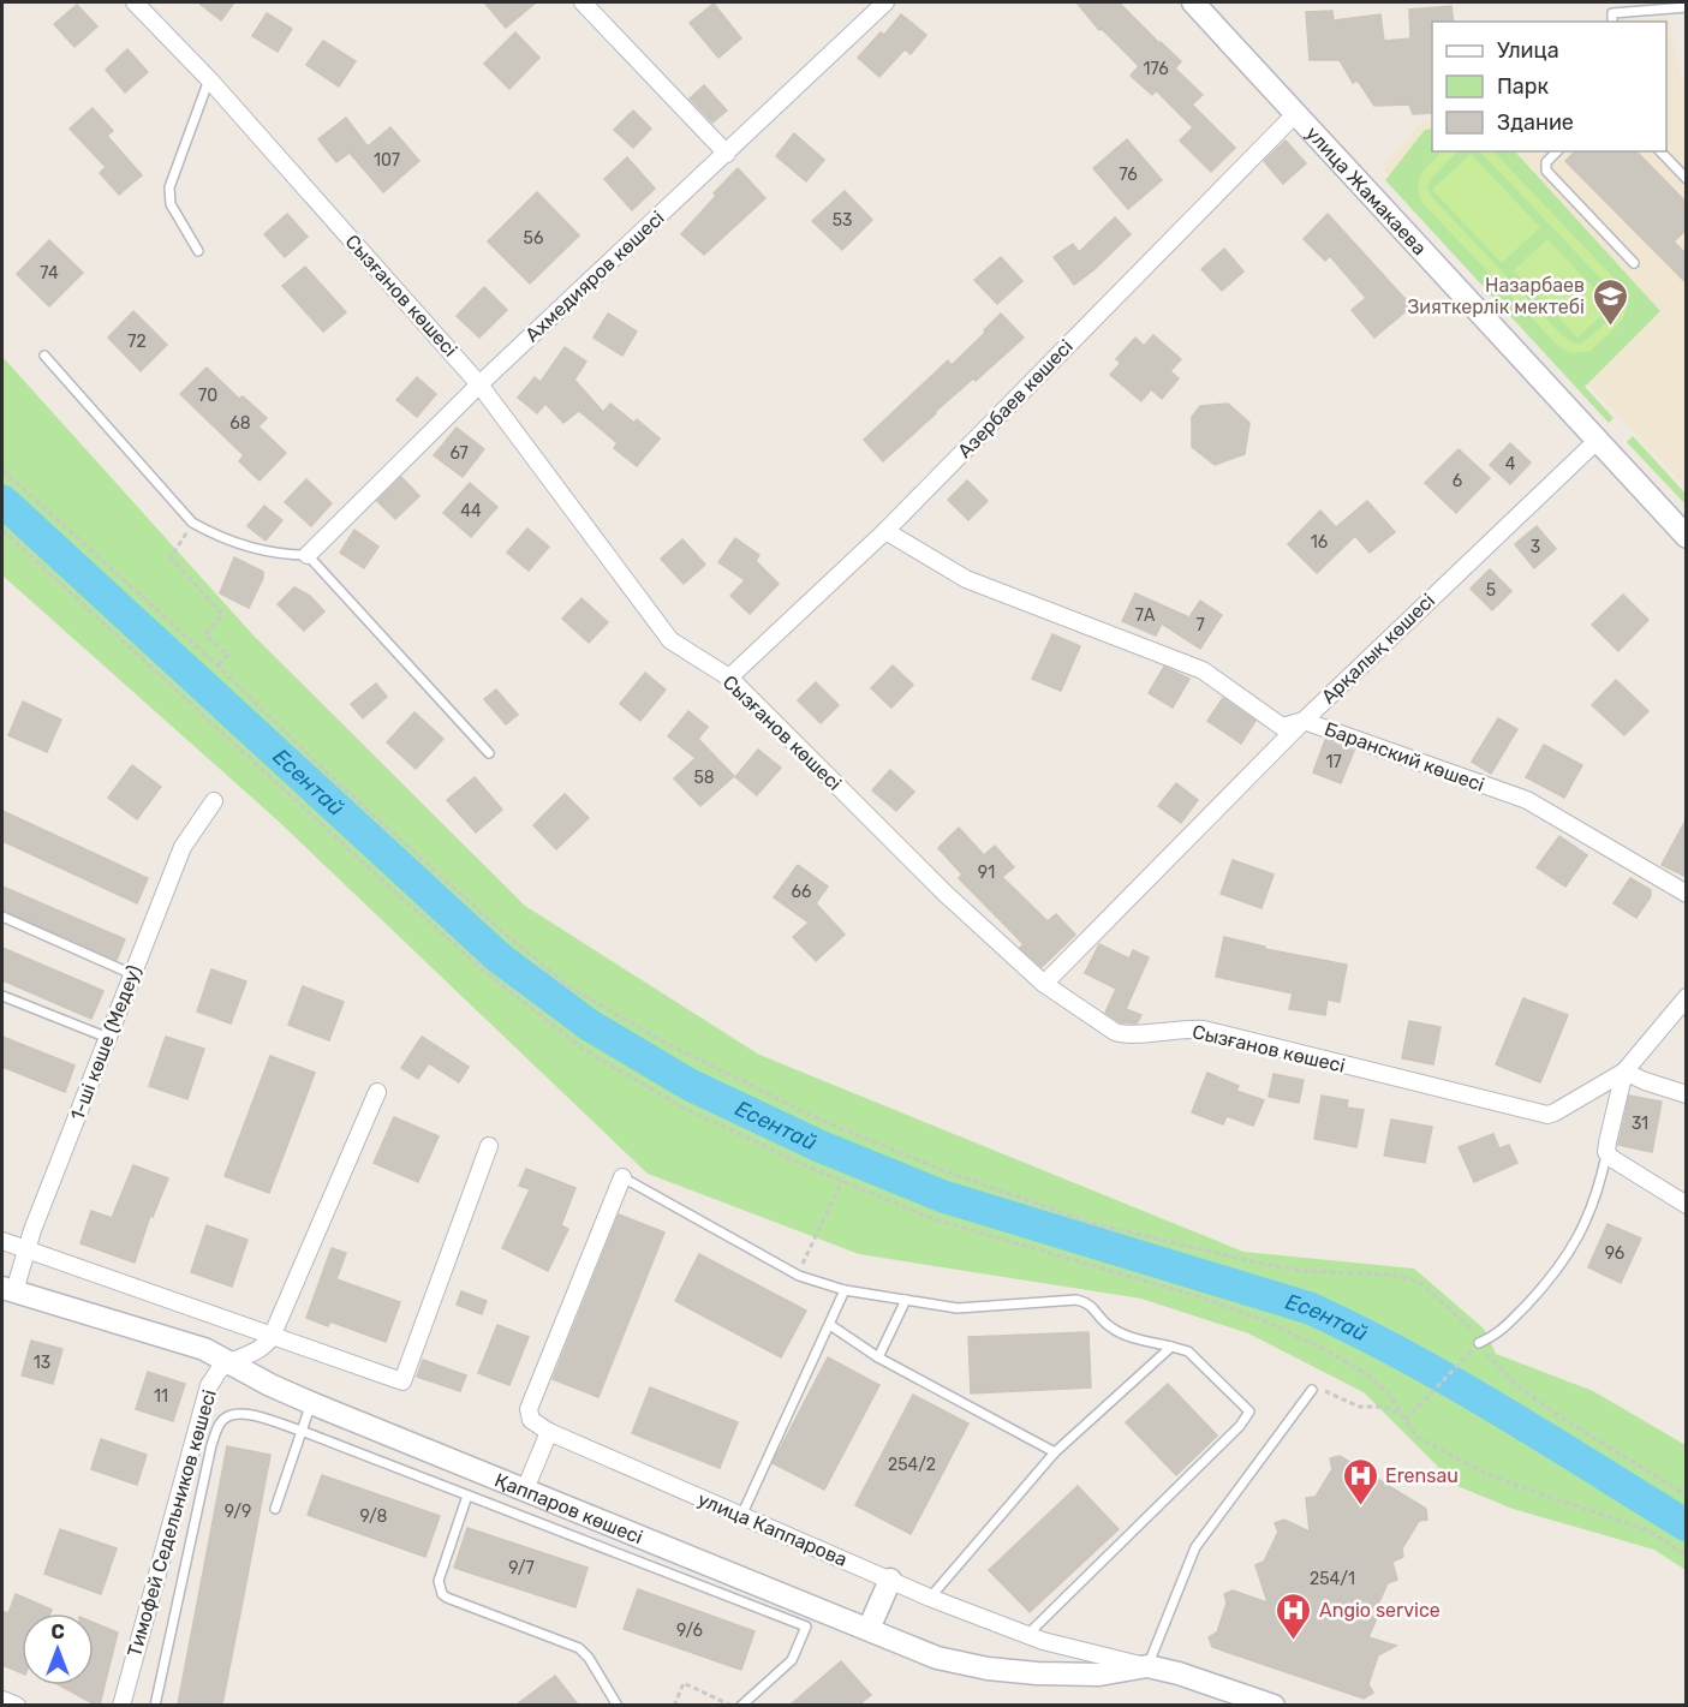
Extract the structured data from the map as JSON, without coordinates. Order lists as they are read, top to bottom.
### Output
{
  "streets": {
    "street": [
      "улица Жамакаева",
      "Ахмедияров көшесі",
      "Сызғанов көшесі",
      "Азербаев көшесі",
      "Арқалық көшесі",
      "Баранский көшесі",
      "1-ші көше (Медеу)",
      "Қаппаров көшесі",
      "Тимофей Седельников көшесі",
      "улица Каппарова"
    ]
  },
  "crossings": [
    ["улица Жамакаева", "Азербаев көшесі"],
    ["улица Жамакаева", "Арқалық көшесі"],
    ["Ахмедияров көшесі", "Сызғанов көшесі"],
    ["Сызғанов көшесі", "Азербаев көшесі"],
    ["Сызғанов көшесі", "Арқалық көшесі"],
    ["Азербаев көшесі", "Баранский көшесі"],
    ["Арқалық көшесі", "Баранский көшесі"],
    ["1-ші көше (Медеу)", "Қаппаров көшесі"],
    ["Қаппаров көшесі", "Тимофей Седельников көшесі"],
    ["Қаппаров көшесі", "улица Каппарова"]
  ],
  "water": ["Есентай"],
  "places": {
    "school or university": ["Назарбаев Зияткерлік мектебі"],
    "hospital": ["Erensau", "Angio service"]
  },
  "house_numbers": [
    "176",
    "107",
    "76",
    "53",
    "56",
    "74",
    "72",
    "70",
    "68",
    "67",
    "4",
    "6",
    "44",
    "16",
    "3",
    "5",
    "7А",
    "7",
    "17",
    "58",
    "91",
    "66",
    "31",
    "96",
    "13",
    "11",
    "254/2",
    "9/9",
    "9/8",
    "9/7",
    "254/1",
    "9/6"
  ],
  "legend": ["Улица", "Парк", "Здание"],
  "north": "top"
}
